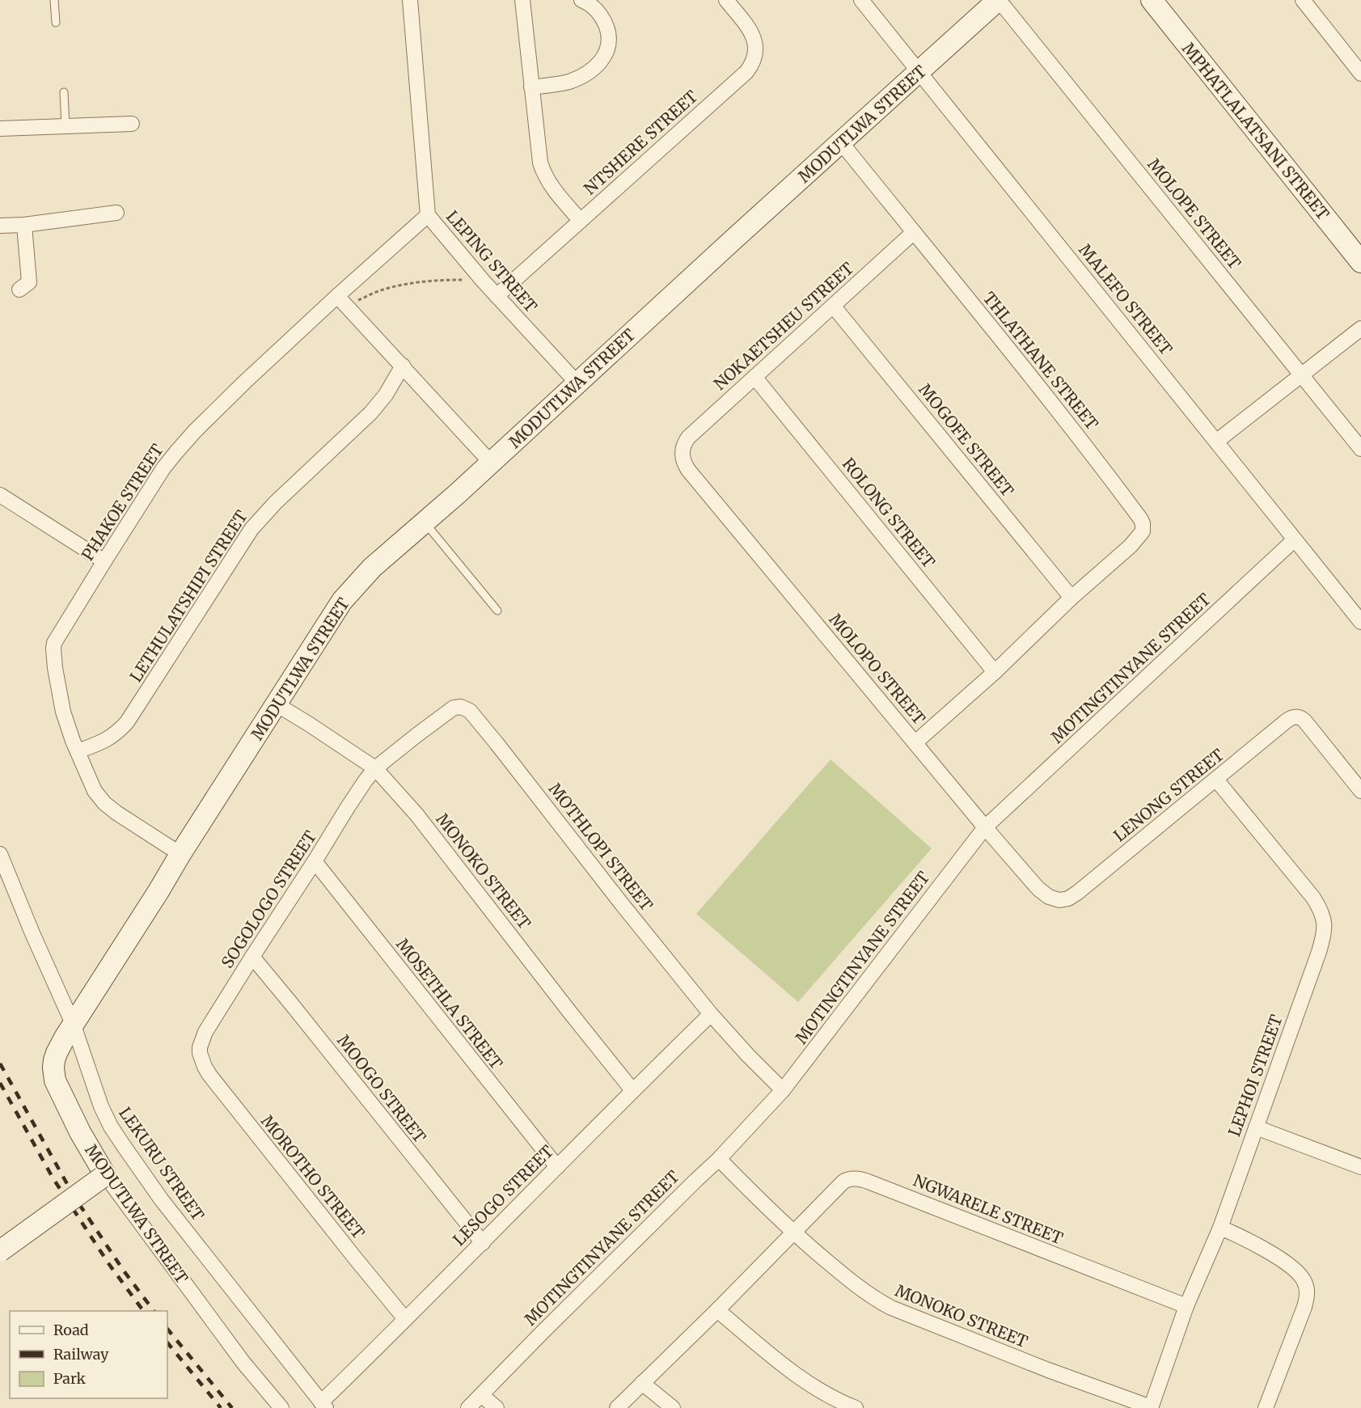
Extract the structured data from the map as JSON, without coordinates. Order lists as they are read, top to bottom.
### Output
{
  "streets": {
    "street": [
      "MODUTLWA STREET",
      "MPHATLALATSANI STREET",
      "NTSHERE STREET",
      "MOLOPE STREET",
      "LEPING STREET",
      "MALEFO STREET",
      "NOKAETSHEU STREET",
      "THLATHANE STREET",
      "MOGOFE STREET",
      "PHAKOE STREET",
      "ROLONG STREET",
      "LETHULATSHIPI STREET",
      "MOTINGTINYANE STREET",
      "MOLOPO STREET",
      "LENONG STREET",
      "MOTHLOPI STREET",
      "MONOKO STREET",
      "SOGOLOGO STREET",
      "MOSETHLA STREET",
      "LEPHOI STREET",
      "MOOGO STREET",
      "LEKURU STREET",
      "MOROTHO STREET",
      "LESOGO STREET",
      "NGWARELE STREET"
    ]
  },
  "crossings": [
    ["MODUTLWA STREET", "MOLOPE STREET"],
    ["MODUTLWA STREET", "LEPING STREET"],
    ["MODUTLWA STREET", "MALEFO STREET"],
    ["MODUTLWA STREET", "THLATHANE STREET"],
    ["MODUTLWA STREET", "PHAKOE STREET"],
    ["MODUTLWA STREET", "MONOKO STREET"],
    ["MODUTLWA STREET", "LEKURU STREET"],
    ["NTSHERE STREET", "LEPING STREET"],
    ["LEPING STREET", "PHAKOE STREET"],
    ["MALEFO STREET", "MOTINGTINYANE STREET"],
    ["NOKAETSHEU STREET", "THLATHANE STREET"],
    ["NOKAETSHEU STREET", "MOGOFE STREET"],
    ["NOKAETSHEU STREET", "ROLONG STREET"],
    ["NOKAETSHEU STREET", "MOLOPO STREET"],
    ["THLATHANE STREET", "MOGOFE STREET"],
    ["THLATHANE STREET", "ROLONG STREET"],
    ["THLATHANE STREET", "MOLOPO STREET"],
    ["PHAKOE STREET", "LETHULATSHIPI STREET"],
    ["MOTINGTINYANE STREET", "MOLOPO STREET"],
    ["MOTINGTINYANE STREET", "MOTHLOPI STREET"],
    ["MOTINGTINYANE STREET", "MONOKO STREET"],
    ["MOLOPO STREET", "LENONG STREET"],
    ["LENONG STREET", "LEPHOI STREET"],
    ["MOTHLOPI STREET", "MONOKO STREET"],
    ["MOTHLOPI STREET", "SOGOLOGO STREET"],
    ["MOTHLOPI STREET", "LESOGO STREET"],
    ["MONOKO STREET", "SOGOLOGO STREET"],
    ["MONOKO STREET", "LEPHOI STREET"],
    ["MONOKO STREET", "LESOGO STREET"],
    ["MONOKO STREET", "NGWARELE STREET"],
    ["SOGOLOGO STREET", "MOSETHLA STREET"],
    ["SOGOLOGO STREET", "MOOGO STREET"],
    ["SOGOLOGO STREET", "MOROTHO STREET"],
    ["MOSETHLA STREET", "LESOGO STREET"],
    ["LEPHOI STREET", "NGWARELE STREET"],
    ["MOOGO STREET", "LESOGO STREET"],
    ["LEKURU STREET", "LESOGO STREET"],
    ["MOROTHO STREET", "LESOGO STREET"]
  ],
  "legend": ["Road", "Railway", "Park"]
}
